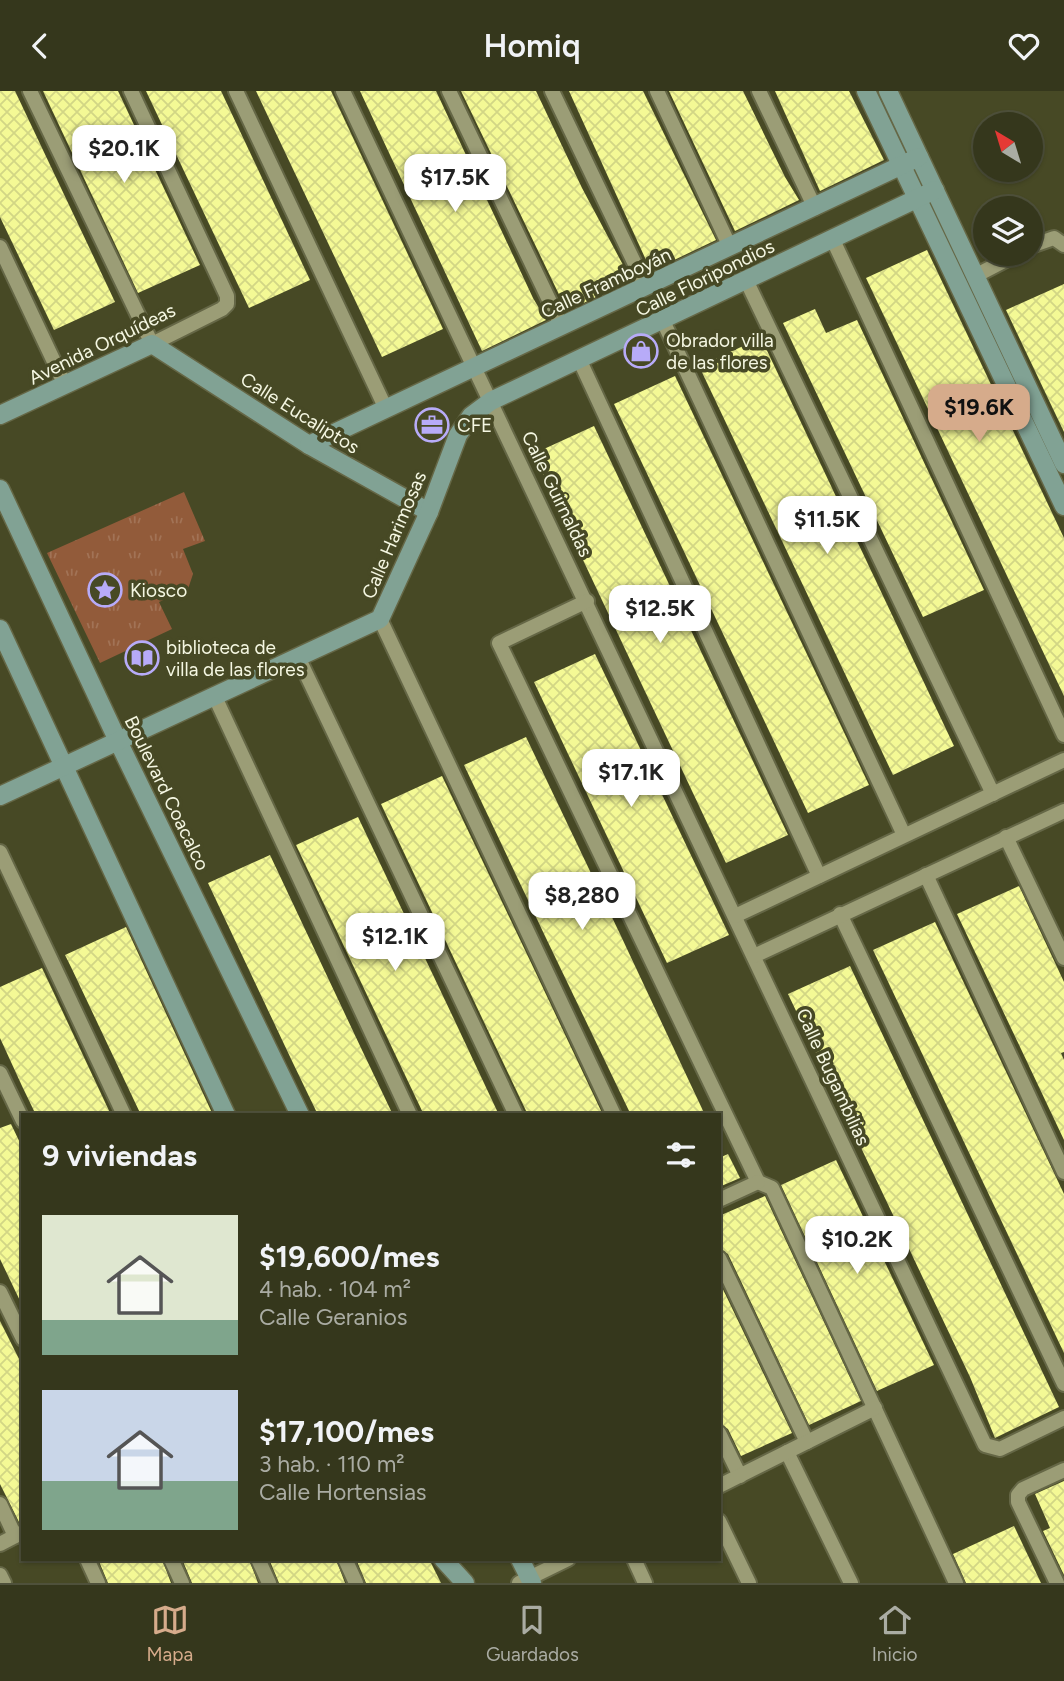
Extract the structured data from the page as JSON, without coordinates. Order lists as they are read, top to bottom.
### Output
{
  "streets": {
    "street": [
      "Calle Floripondios",
      "Calle Framboyán",
      "Avenida Orquídeas",
      "Calle Eucaliptos",
      "Calle Guirnaldas",
      "Calle Harimosas",
      "Boulevard Coacalco",
      "Calle Bugambilias"
    ]
  },
  "crossings": [
    ["Calle Floripondios", "Calle Guirnaldas"],
    ["Calle Floripondios", "Calle Harimosas"],
    ["Calle Framboyán", "Calle Eucaliptos"],
    ["Calle Framboyán", "Calle Guirnaldas"],
    ["Avenida Orquídeas", "Calle Eucaliptos"],
    ["Calle Eucaliptos", "Calle Harimosas"],
    ["Calle Guirnaldas", "Calle Harimosas"],
    ["Calle Guirnaldas", "Calle Bugambilias"],
    ["Calle Harimosas", "Boulevard Coacalco"]
  ],
  "places": {
    "shop": ["Obrador villa de las flores"],
    "office": ["CFE"],
    "place": ["Kiosco"],
    "library": ["biblioteca de villa de las flores"]
  },
  "north": "top left",
  "page": {
    "header": "Homiq",
    "price": [
      "$20.1K",
      "$17.5K",
      "$19.6K",
      "$11.5K",
      "$12.5K",
      "$17.1K",
      "$8,280",
      "$12.1K",
      "$10.2K"
    ],
    "heading": "9 viviendas",
    "list": [
      {
        "name": "$19,600/mes",
        "note": "4 hab. · 104 m² · Calle Geranios"
      },
      {
        "name": "$17,100/mes",
        "note": "3 hab. · 110 m² · Calle Hortensias"
      }
    ],
    "tabs": ["Mapa", "Guardados", "Inicio"]
  }
}
